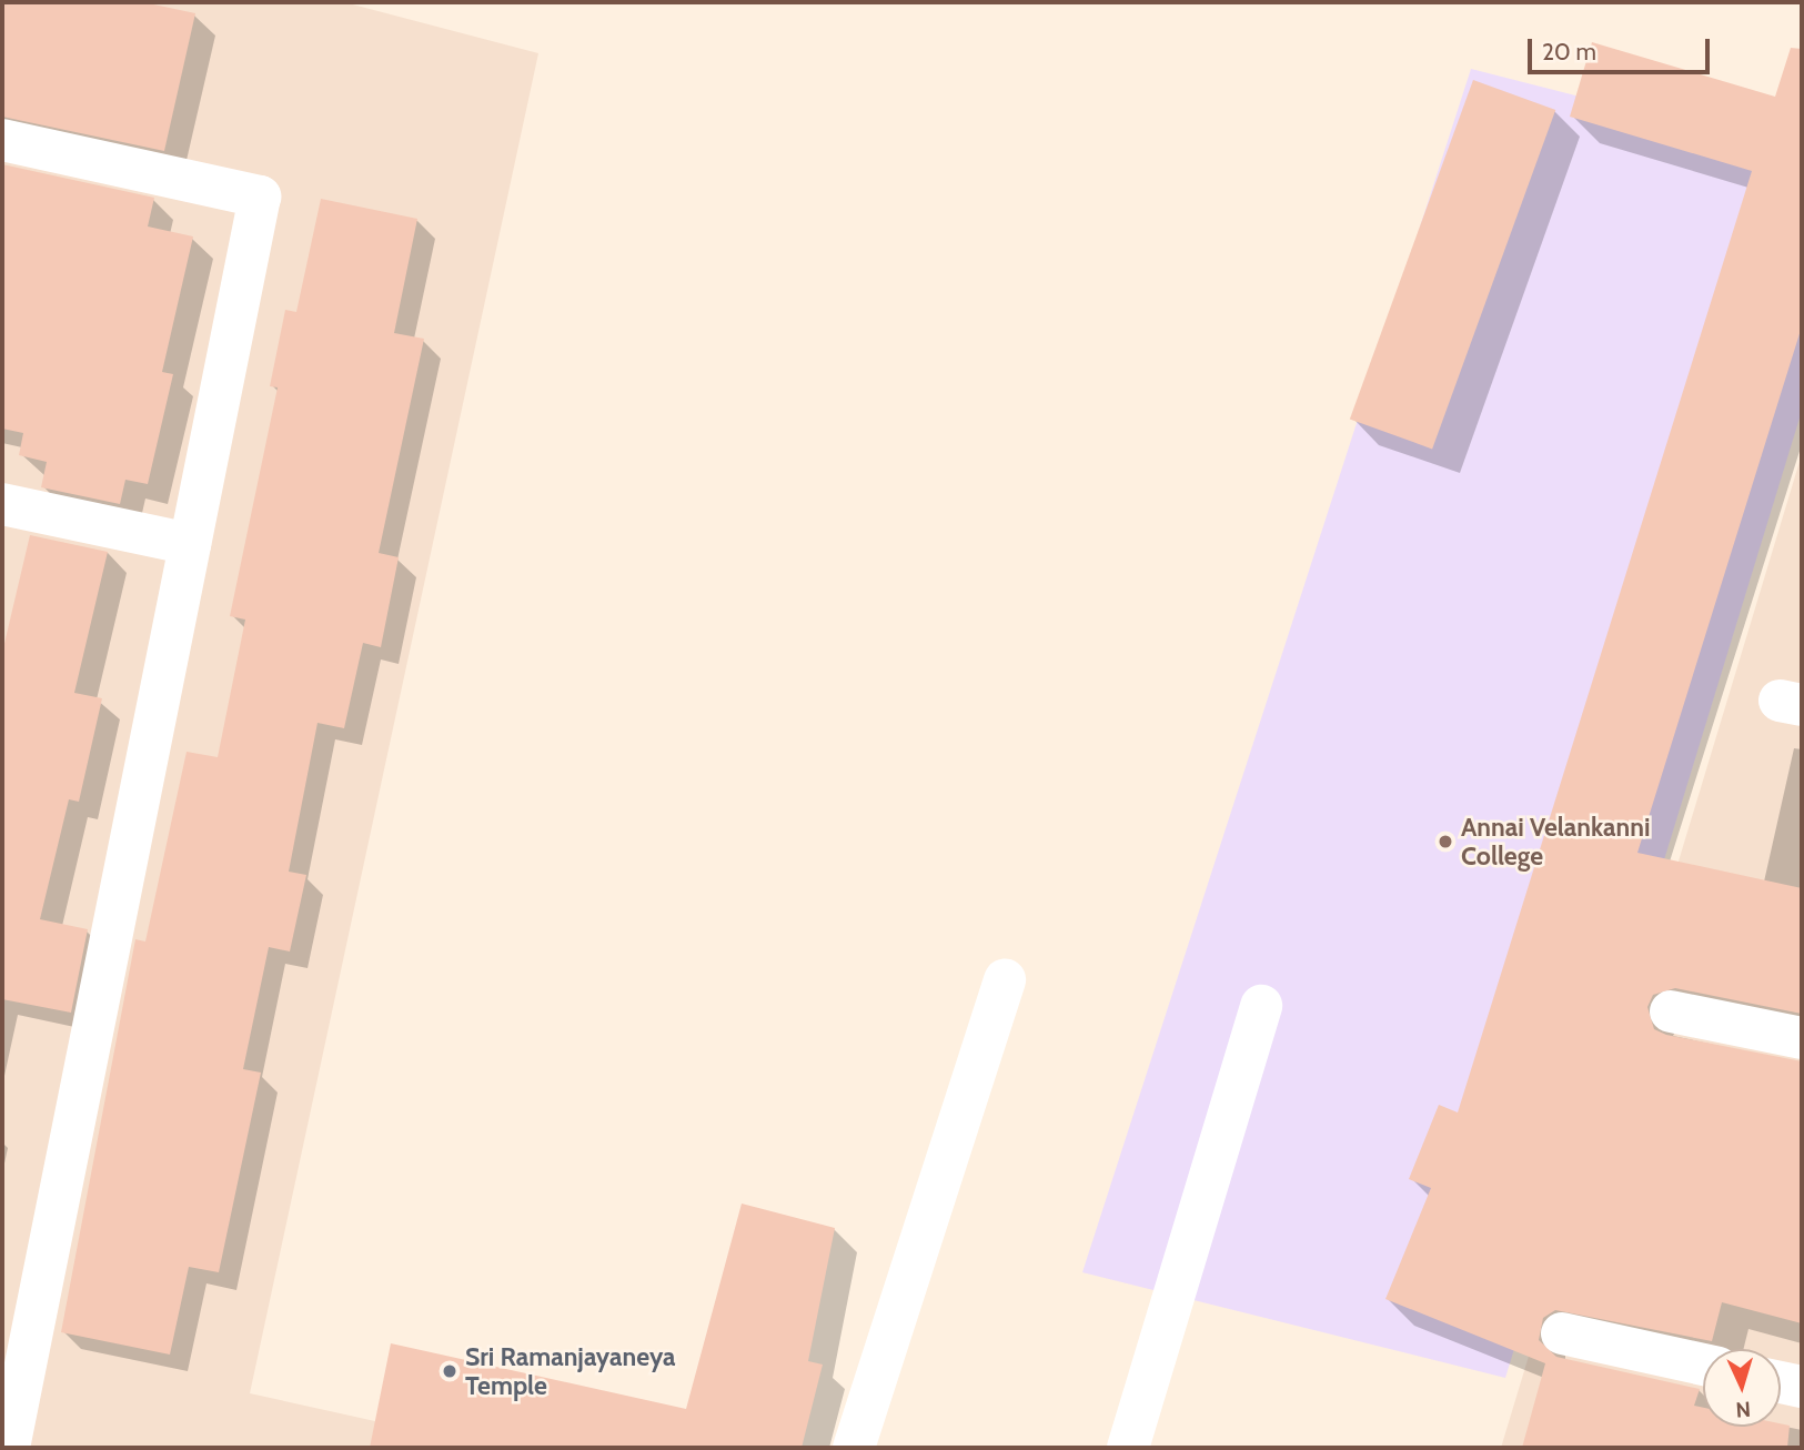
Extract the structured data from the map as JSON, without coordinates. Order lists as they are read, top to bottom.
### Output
{
  "places": ["Annai Velankanni College", "Sri Ramanjayaneya Temple"],
  "scale_bar": "20 m",
  "north": "bottom"
}
